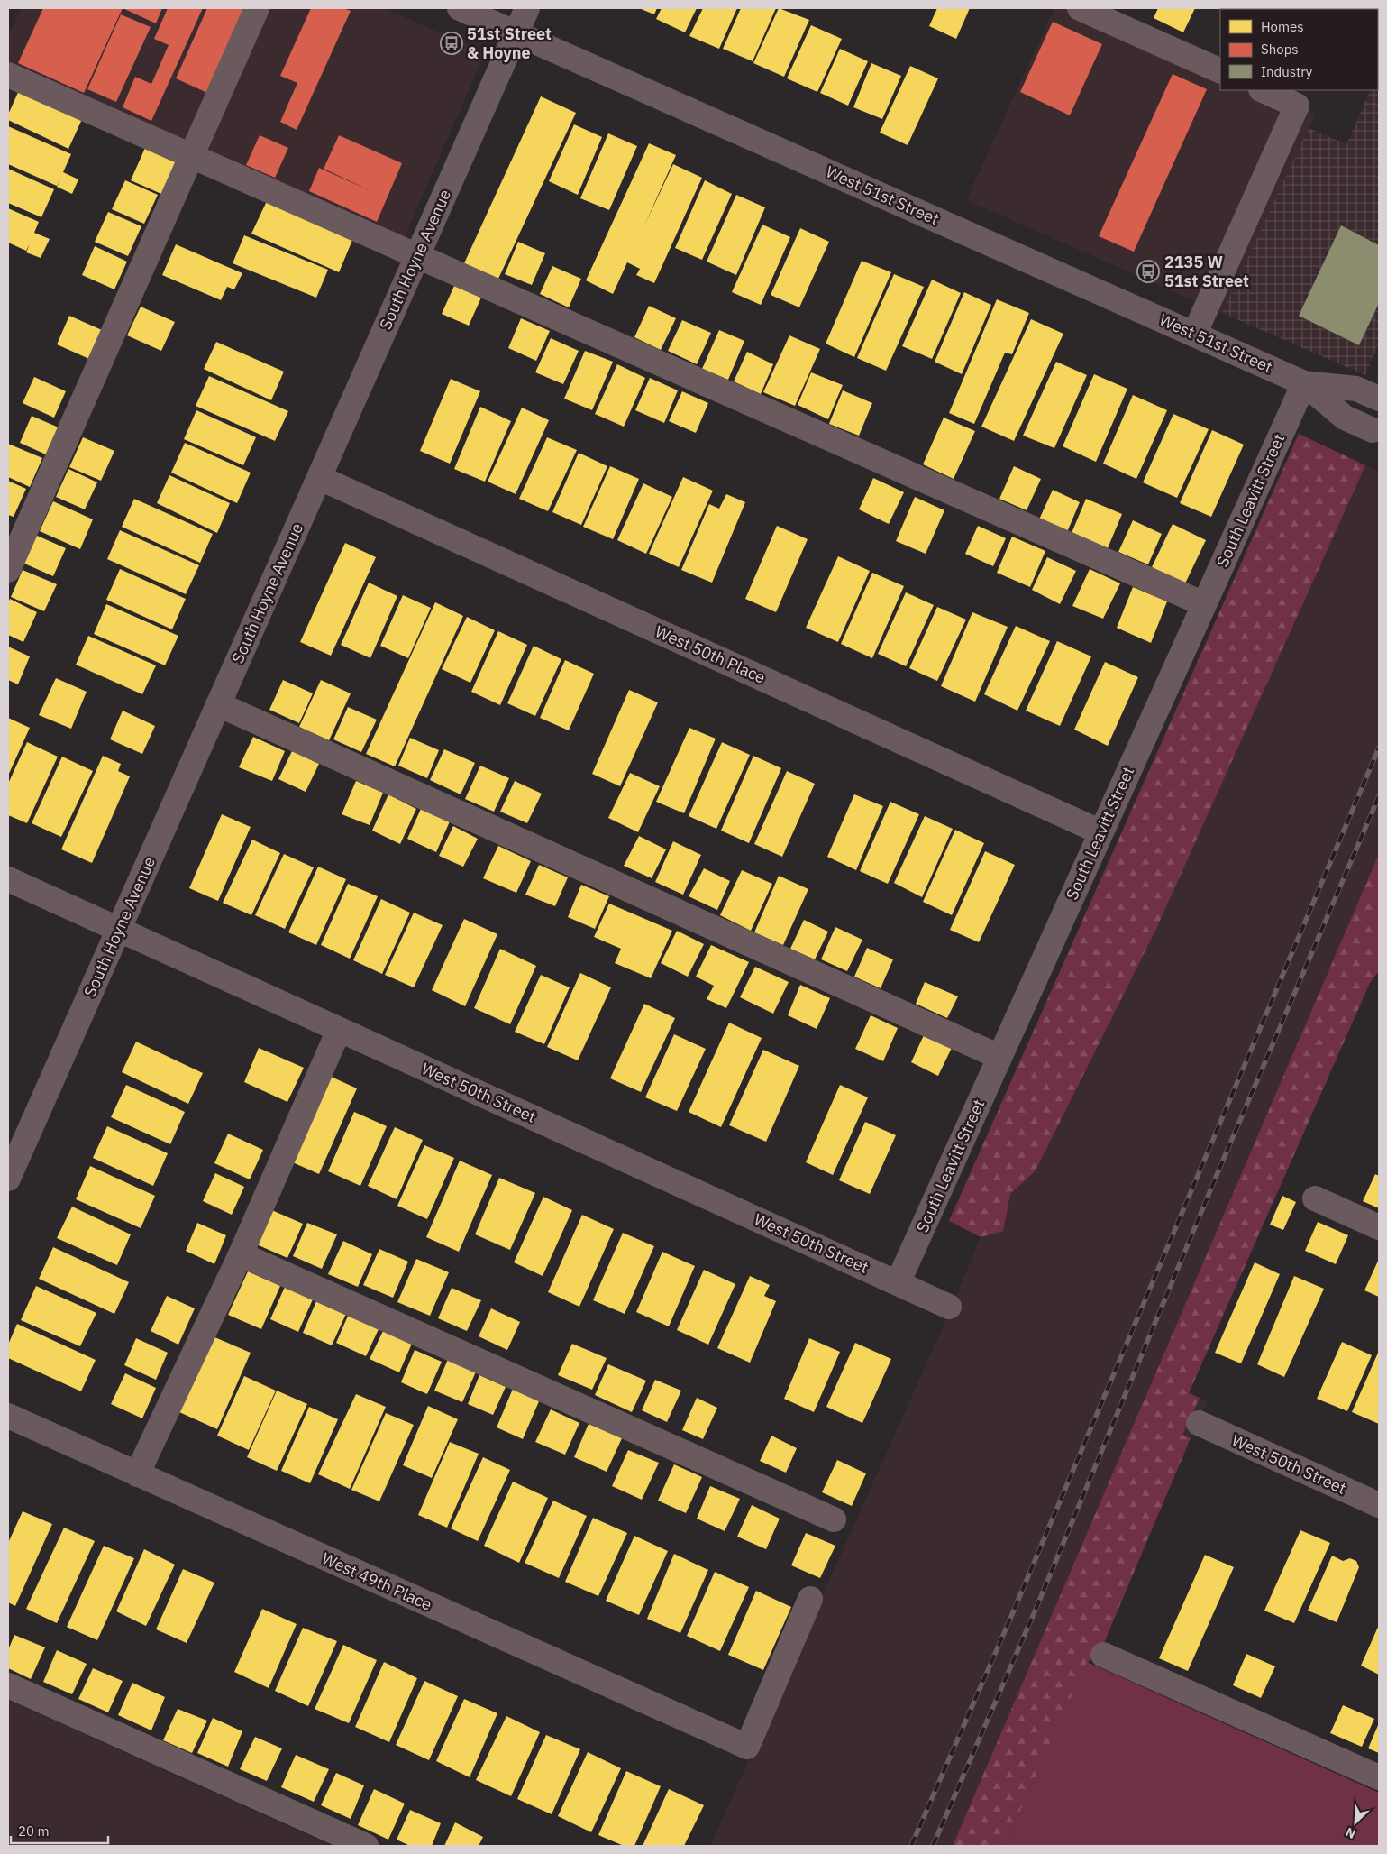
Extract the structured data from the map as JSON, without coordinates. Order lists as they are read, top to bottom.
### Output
{
  "streets": {
    "street": [
      "West 51st Street",
      "South Hoyne Avenue",
      "South Leavitt Street",
      "West 50th Place",
      "West 50th Street",
      "West 49th Place"
    ]
  },
  "crossings": [
    ["West 51st Street", "South Hoyne Avenue"],
    ["West 51st Street", "South Leavitt Street"],
    ["South Hoyne Avenue", "West 50th Place"],
    ["South Hoyne Avenue", "West 50th Street"],
    ["South Leavitt Street", "West 50th Place"],
    ["South Leavitt Street", "West 50th Street"]
  ],
  "places": {
    "bus stop": ["51st Street & Hoyne", "2135 W 51st Street"]
  },
  "legend": ["Homes", "Shops", "Industry"],
  "scale_bar": "20 m",
  "north": "bottom left"
}
